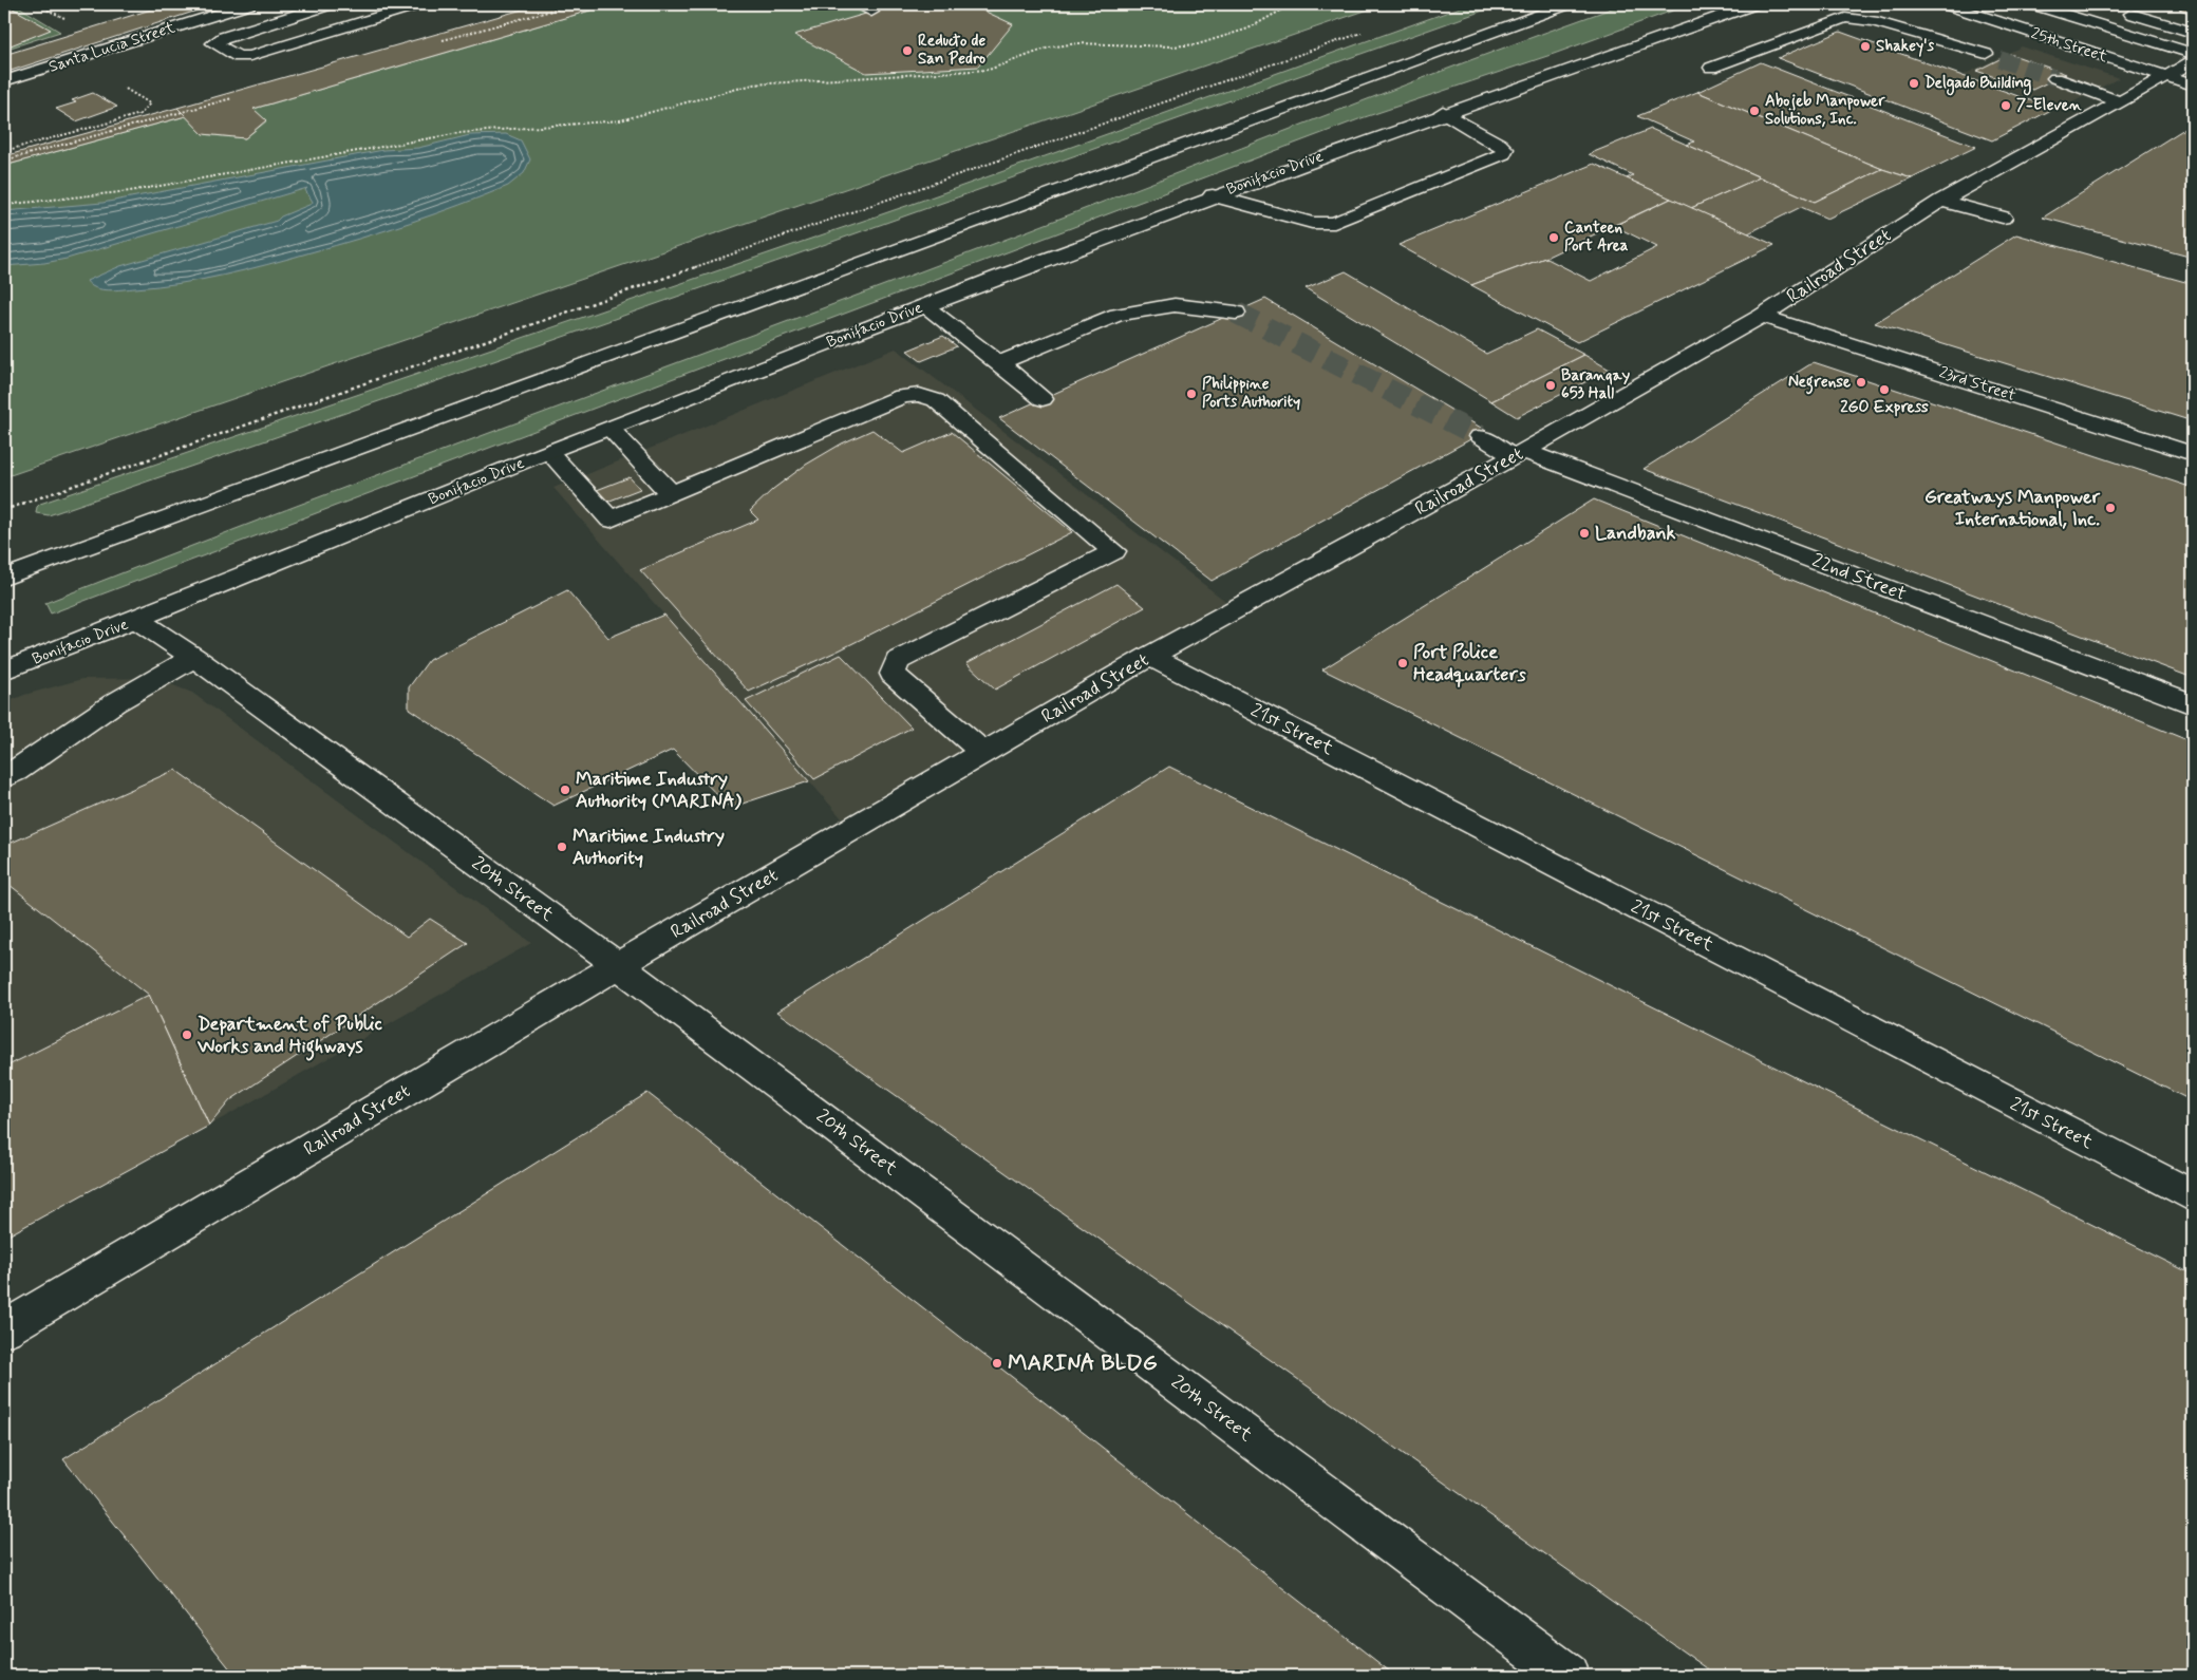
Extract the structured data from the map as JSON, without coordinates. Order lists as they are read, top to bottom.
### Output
{
  "streets": {
    "main road": [
      "25th Street",
      "Santa Lucia Street",
      "Bonifacio Drive",
      "Railroad Street",
      "23rd Street",
      "22nd Street",
      "21st Street",
      "20th Street"
    ]
  },
  "crossings": [
    ["25th Street", "Railroad Street"],
    ["Bonifacio Drive", "20th Street"],
    ["Railroad Street", "23rd Street"],
    ["Railroad Street", "22nd Street"],
    ["Railroad Street", "21st Street"],
    ["Railroad Street", "20th Street"]
  ],
  "places": [
    "Shakey's",
    "Reducto de San Pedro",
    "Delgado Building",
    "7-Eleven",
    "Abojeb Manpower Solutions, Inc.",
    "Canteen Port Area",
    "Negrense",
    "Barangay 653 Hall",
    "2GO Express",
    "Philippine Ports Authority",
    "Greatways Manpower International, Inc.",
    "Landbank",
    "Port Police Headquarters",
    "Maritime Industry Authority (MARINA)",
    "Maritime Industry Authority",
    "Department of Public Works and Highways",
    "MARINA BLDG"
  ]
}
